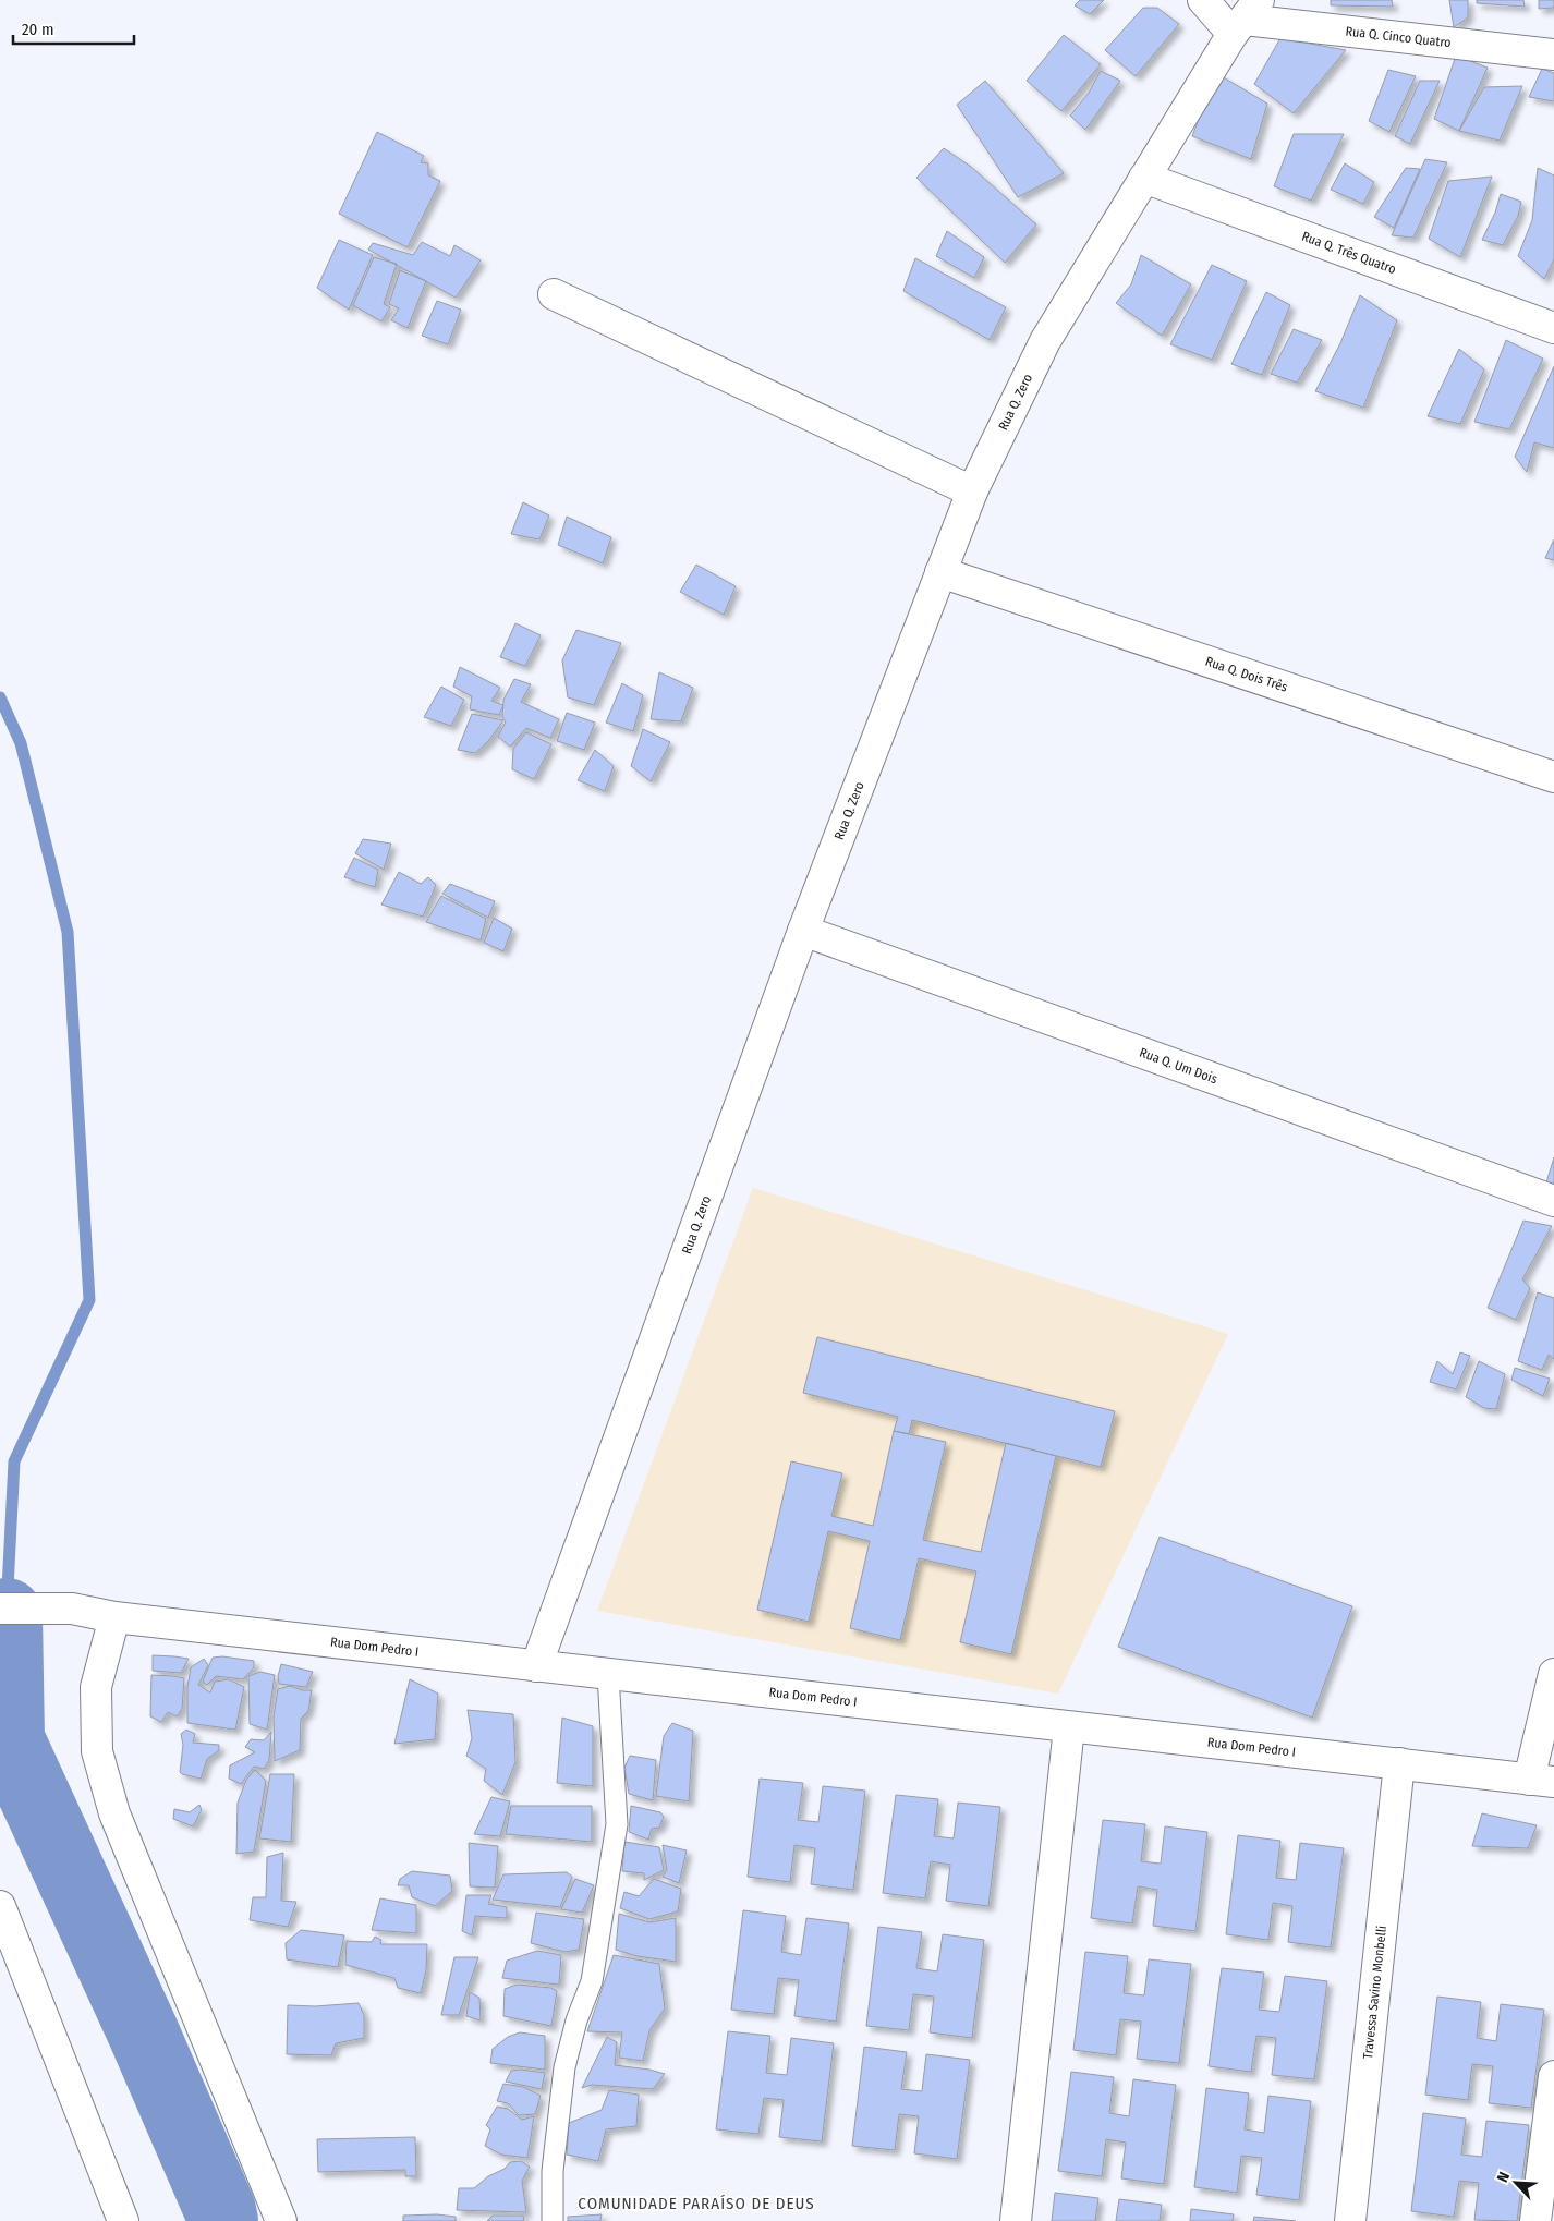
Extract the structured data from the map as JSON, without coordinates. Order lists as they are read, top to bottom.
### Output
{
  "streets": {
    "street": [
      "Rua Q. Cinco Quatro",
      "Rua Q. Três Quatro",
      "Rua Q. Zero",
      "Rua Q. Dois Três",
      "Rua Q. Um Dois",
      "Rua Dom Pedro I",
      "Travessa Savino Monbelli"
    ]
  },
  "crossings": [
    ["Rua Q. Cinco Quatro", "Rua Q. Zero"],
    ["Rua Q. Três Quatro", "Rua Q. Zero"],
    ["Rua Q. Zero", "Rua Q. Dois Três"],
    ["Rua Q. Zero", "Rua Q. Um Dois"],
    ["Rua Q. Zero", "Rua Dom Pedro I"],
    ["Rua Dom Pedro I", "Travessa Savino Monbelli"]
  ],
  "districts": ["COMUNIDADE PARAÍSO DE DEUS"],
  "scale_bar": "20 m",
  "north": "top left"
}
